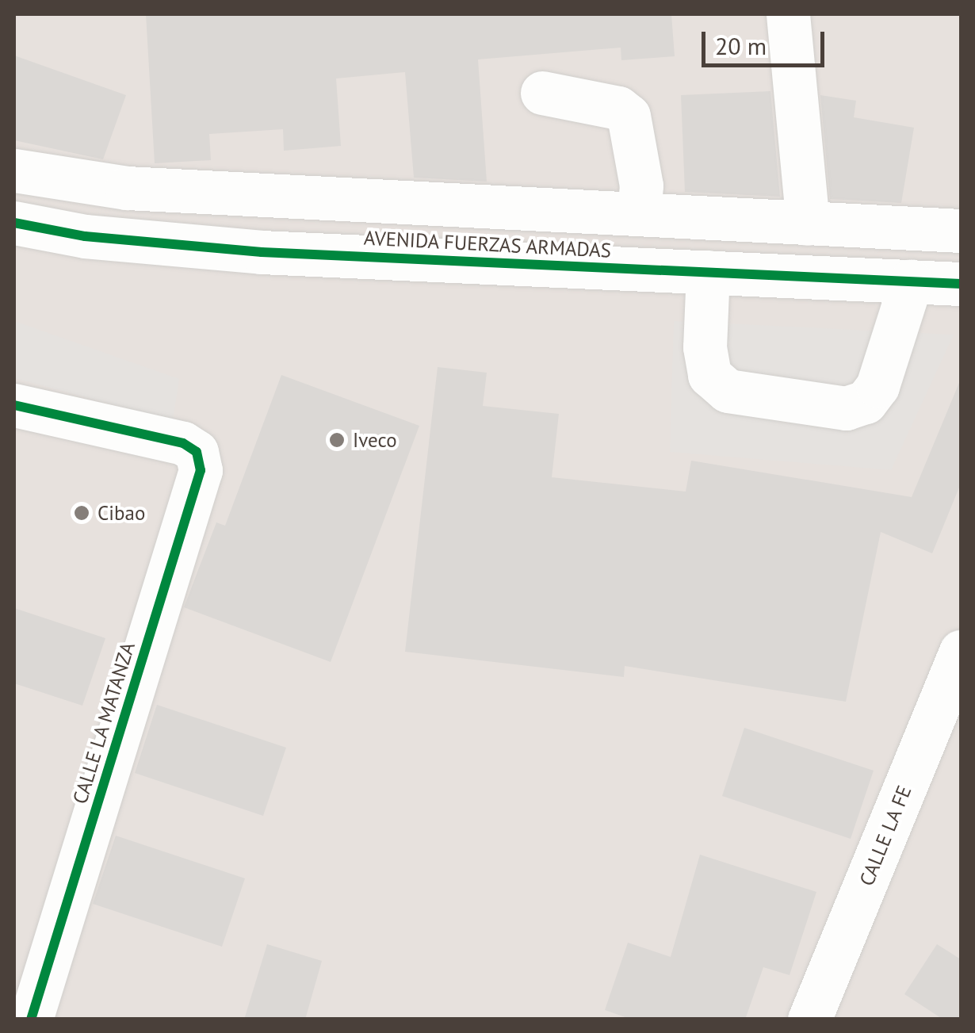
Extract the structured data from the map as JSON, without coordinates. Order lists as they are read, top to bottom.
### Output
{
  "streets": {
    "street": ["AVENIDA FUERZAS ARMADAS", "CALLE LA MATANZA", "CALLE LA FE"]
  },
  "places": ["Iveco", "Cibao"],
  "scale_bar": "20 m"
}
